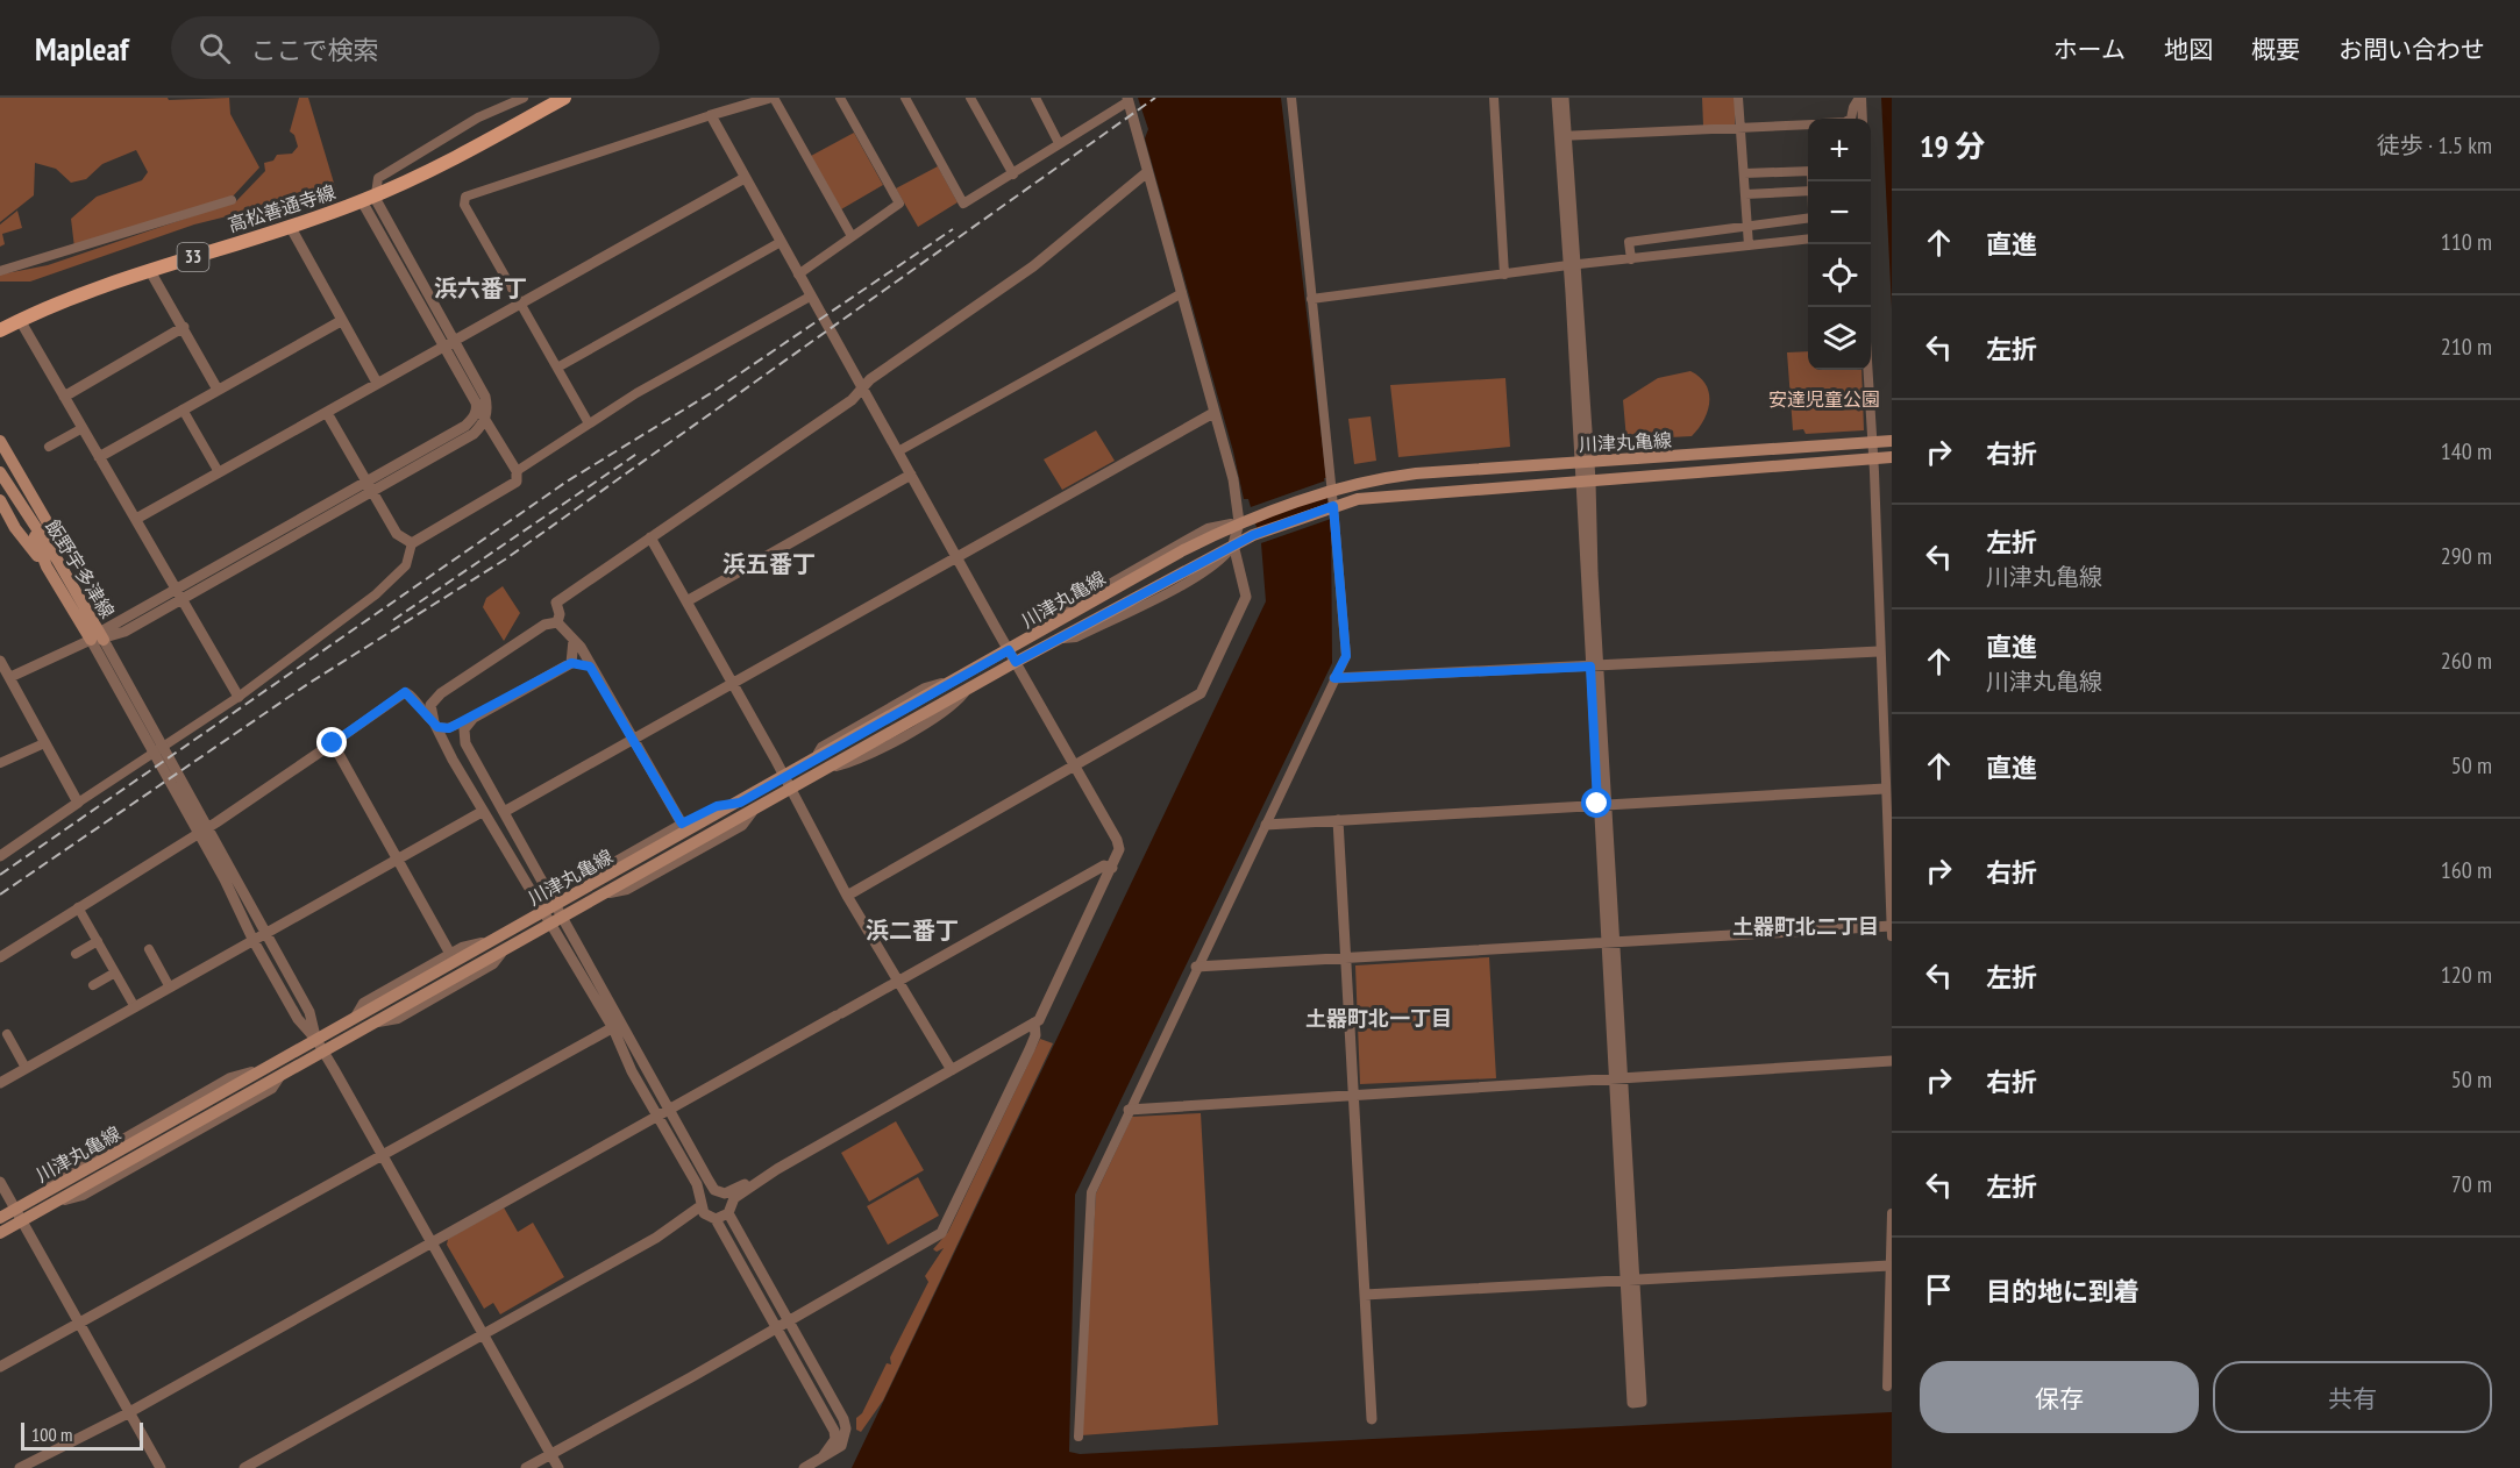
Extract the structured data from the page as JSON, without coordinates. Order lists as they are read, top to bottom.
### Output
{
  "streets": {
    "main road": [
      "高松善通寺線",
      "33",
      "川津丸亀線",
      "飯野宇多津線"
    ]
  },
  "districts": [
    "浜六番丁",
    "浜五番丁",
    "土器町北二丁目",
    "浜二番丁",
    "土器町北一丁目"
  ],
  "parks": ["安達児童公園"],
  "scale_bar": "100 m",
  "page": {
    "header": "Mapleaf",
    "search": "ここで検索",
    "nav": [
      "ホーム",
      "地図",
      "概要",
      "お問い合わせ"
    ],
    "heading": ["19 分", "徒歩 · 1.5 km"],
    "map_buttons": ["+", "−"],
    "list": [
      ["直進", "110 m"],
      ["左折", "210 m"],
      ["右折", "140 m"],
      ["左折", "川津丸亀線", "290 m"],
      ["直進", "川津丸亀線", "260 m"],
      ["直進", "50 m"],
      ["右折", "160 m"],
      ["左折", "120 m"],
      ["右折", "50 m"],
      ["左折", "70 m"],
      "目的地に到着"
    ],
    "buttons": ["保存", "共有"],
    "scale": "100 m"
  }
}
